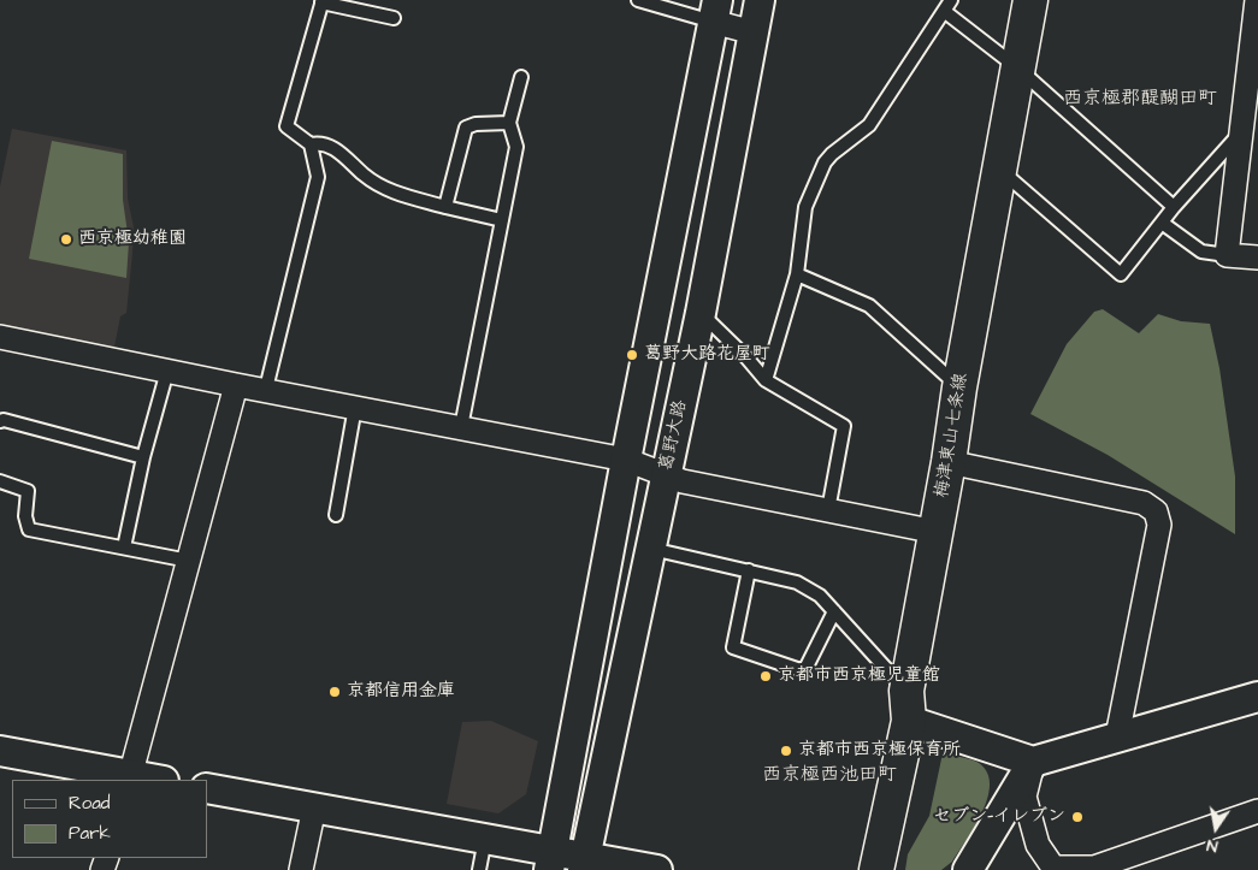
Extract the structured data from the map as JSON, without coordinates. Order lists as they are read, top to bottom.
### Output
{
  "streets": {
    "main road": ["梅津東山七条線"],
    "street": ["葛野大路"]
  },
  "districts": ["西京極郡醍醐田町", "西京極西池田町"],
  "places": [
    "西京極幼稚園",
    "葛野大路花屋町",
    "京都市西京極児童館",
    "京都信用金庫",
    "京都市西京極保育所",
    "セブン-イレブン"
  ],
  "legend": ["Road", "Park"],
  "north": "bottom"
}
